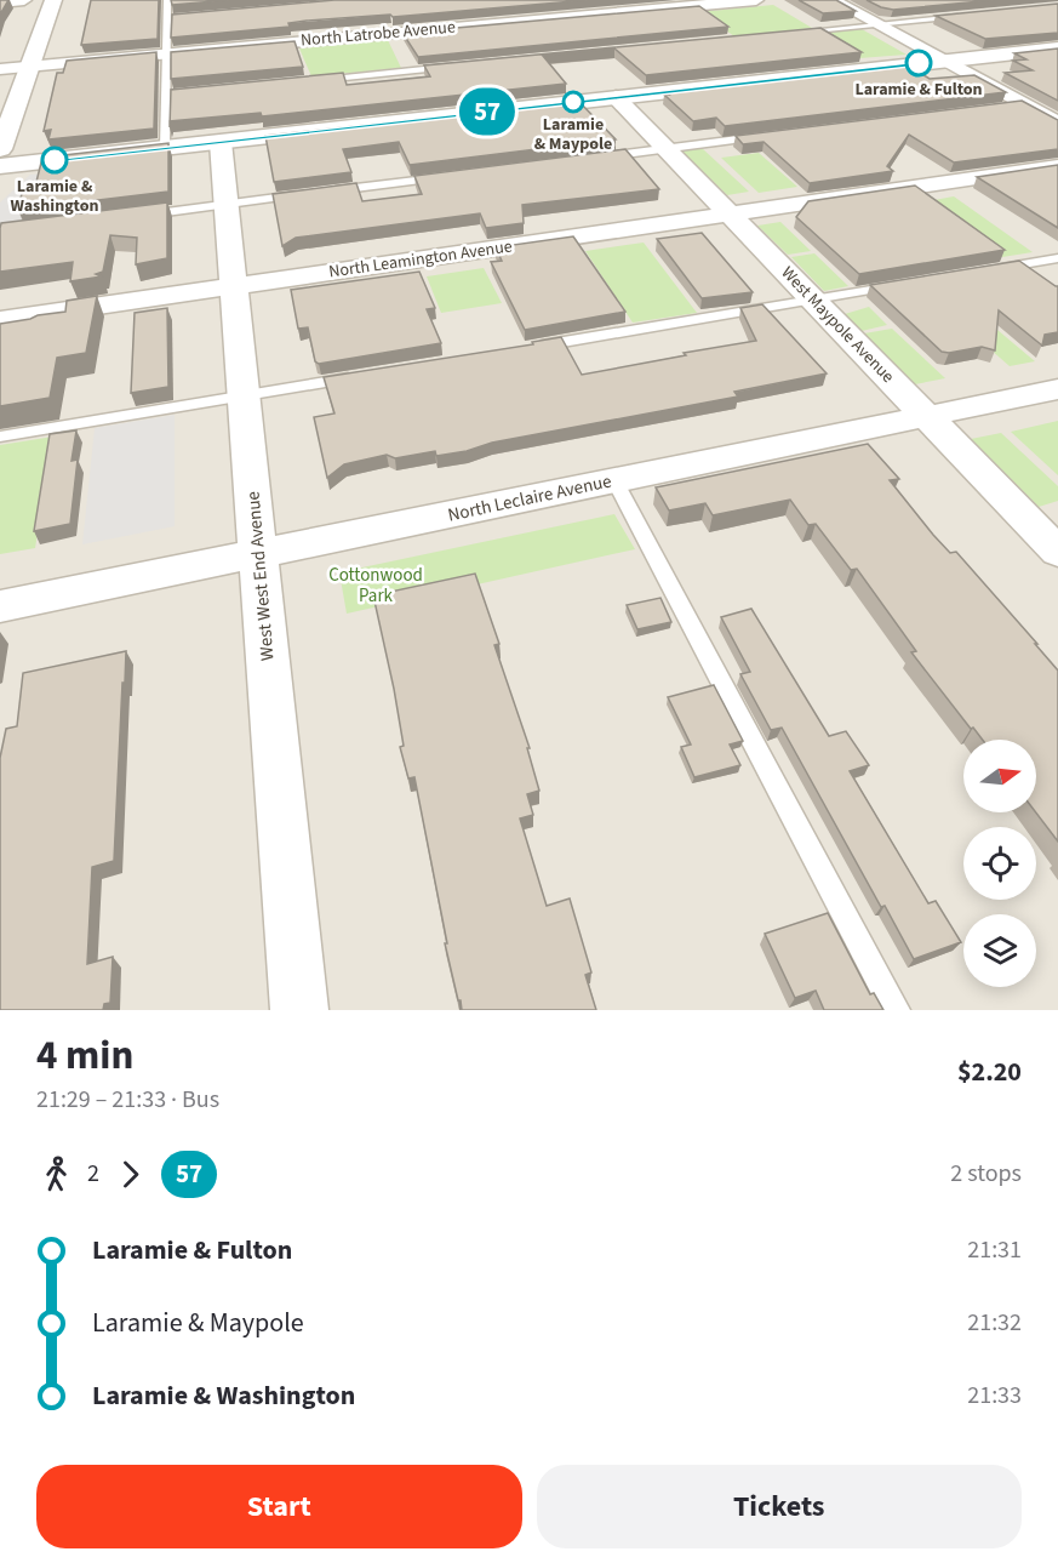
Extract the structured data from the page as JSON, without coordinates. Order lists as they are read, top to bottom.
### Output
{
  "streets": {
    "street": [
      "North Latrobe Avenue",
      "North Leamington Avenue",
      "West Maypole Avenue",
      "North Leclaire Avenue",
      "West West End Avenue"
    ]
  },
  "crossings": [
    ["North Leamington Avenue", "West Maypole Avenue"],
    ["North Leamington Avenue", "West West End Avenue"],
    ["West Maypole Avenue", "North Leclaire Avenue"],
    ["North Leclaire Avenue", "West West End Avenue"]
  ],
  "parks": ["Cottonwood Park"],
  "places": ["Laramie & Fulton", "Laramie & Maypole", "Laramie & Washington"],
  "lines": ["bus line 57"],
  "north": "right",
  "page": {
    "on_map": "57",
    "heading": ["4 min", "21:29 – 21:33 · Bus", "$2.20"],
    "legs": ["2", "57", "2 stops"],
    "list": [
      {
        "name": "Laramie & Fulton",
        "value": "21:31"
      },
      {
        "name": "Laramie & Maypole",
        "value": "21:32"
      },
      {
        "name": "Laramie & Washington",
        "value": "21:33"
      }
    ],
    "buttons": ["Start", "Tickets"]
  }
}
